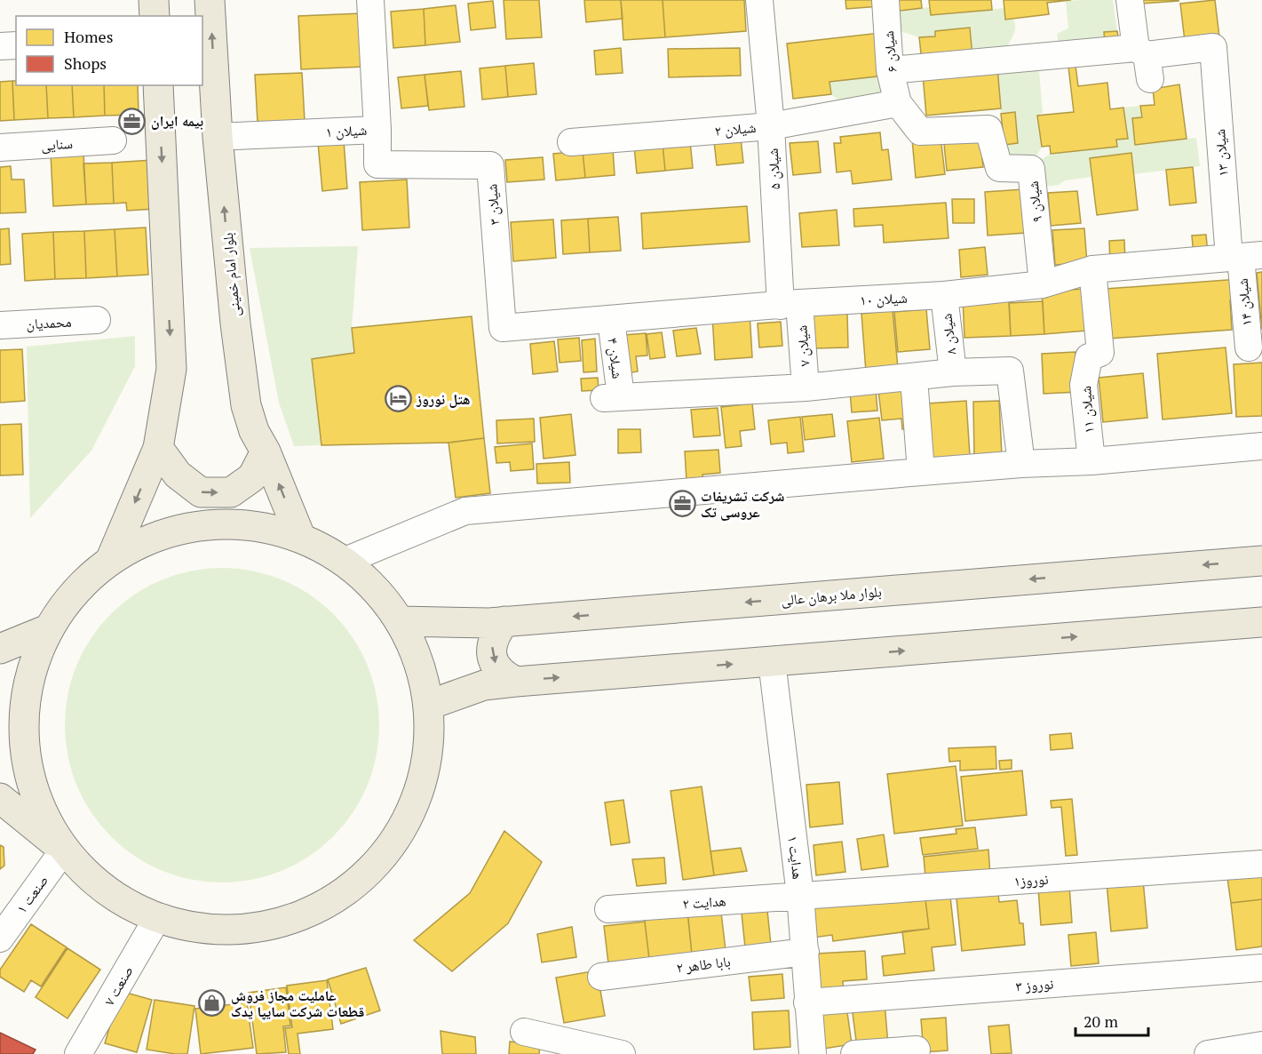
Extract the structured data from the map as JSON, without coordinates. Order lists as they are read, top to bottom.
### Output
{
  "streets": {
    "main road": ["بلوار امام خمینی", "بلوار ملا برهان عالی"],
    "street": [
      "شیلان ۶",
      "شیلان ۲",
      "شیلان ۱",
      "سنایی",
      "شیلان ۱۳",
      "شیلان ۵",
      "شیلان ۹",
      "شیلان ۳",
      "شیلان ۱۰",
      "شیلان ۱۴",
      "محمدیان",
      "شیلان ۸",
      "شیلان ۷",
      "شیلان ۴",
      "شیلان ۱۱",
      "هدایت ۱",
      "نوروز۱",
      "صنعت ۱",
      "هدایت ۲",
      "بابا طاهر ۲",
      "نوروز ۳",
      "صنعت ۷"
    ]
  },
  "crossings": [
    ["شیلان ۶", "شیلان ۲"],
    ["شیلان ۶", "شیلان ۹"],
    ["شیلان ۲", "شیلان ۵"],
    ["شیلان ۲", "شیلان ۹"],
    ["شیلان ۱", "شیلان ۳"],
    ["شیلان ۱", "بلوار امام خمینی"],
    ["شیلان ۱۳", "شیلان ۱۰"],
    ["شیلان ۱۳", "شیلان ۱۴"],
    ["شیلان ۵", "شیلان ۱۰"],
    ["شیلان ۵", "شیلان ۷"],
    ["شیلان ۹", "شیلان ۱۰"],
    ["شیلان ۳", "شیلان ۱۰"],
    ["شیلان ۱۰", "شیلان ۱۴"],
    ["شیلان ۱۰", "شیلان ۸"],
    ["شیلان ۱۰", "شیلان ۷"],
    ["شیلان ۱۰", "شیلان ۴"],
    ["شیلان ۱۰", "شیلان ۱۱"],
    ["شیلان ۷", "شیلان ۴"],
    ["هدایت ۱", "نوروز۱"],
    ["هدایت ۱", "هدایت ۲"],
    ["هدایت ۱", "بابا طاهر ۲"],
    ["هدایت ۱", "نوروز ۳"],
    ["نوروز۱", "هدایت ۲"]
  ],
  "places": {
    "office": ["بیمه ایران", "شرکت تشریفات عروسی تک"],
    "hotel": ["هتل نوروز"],
    "shop": ["عاملیت مجاز فروش قطعات شرکت سایپا یدک"]
  },
  "legend": ["Homes", "Shops"],
  "scale_bar": "20 m"
}
